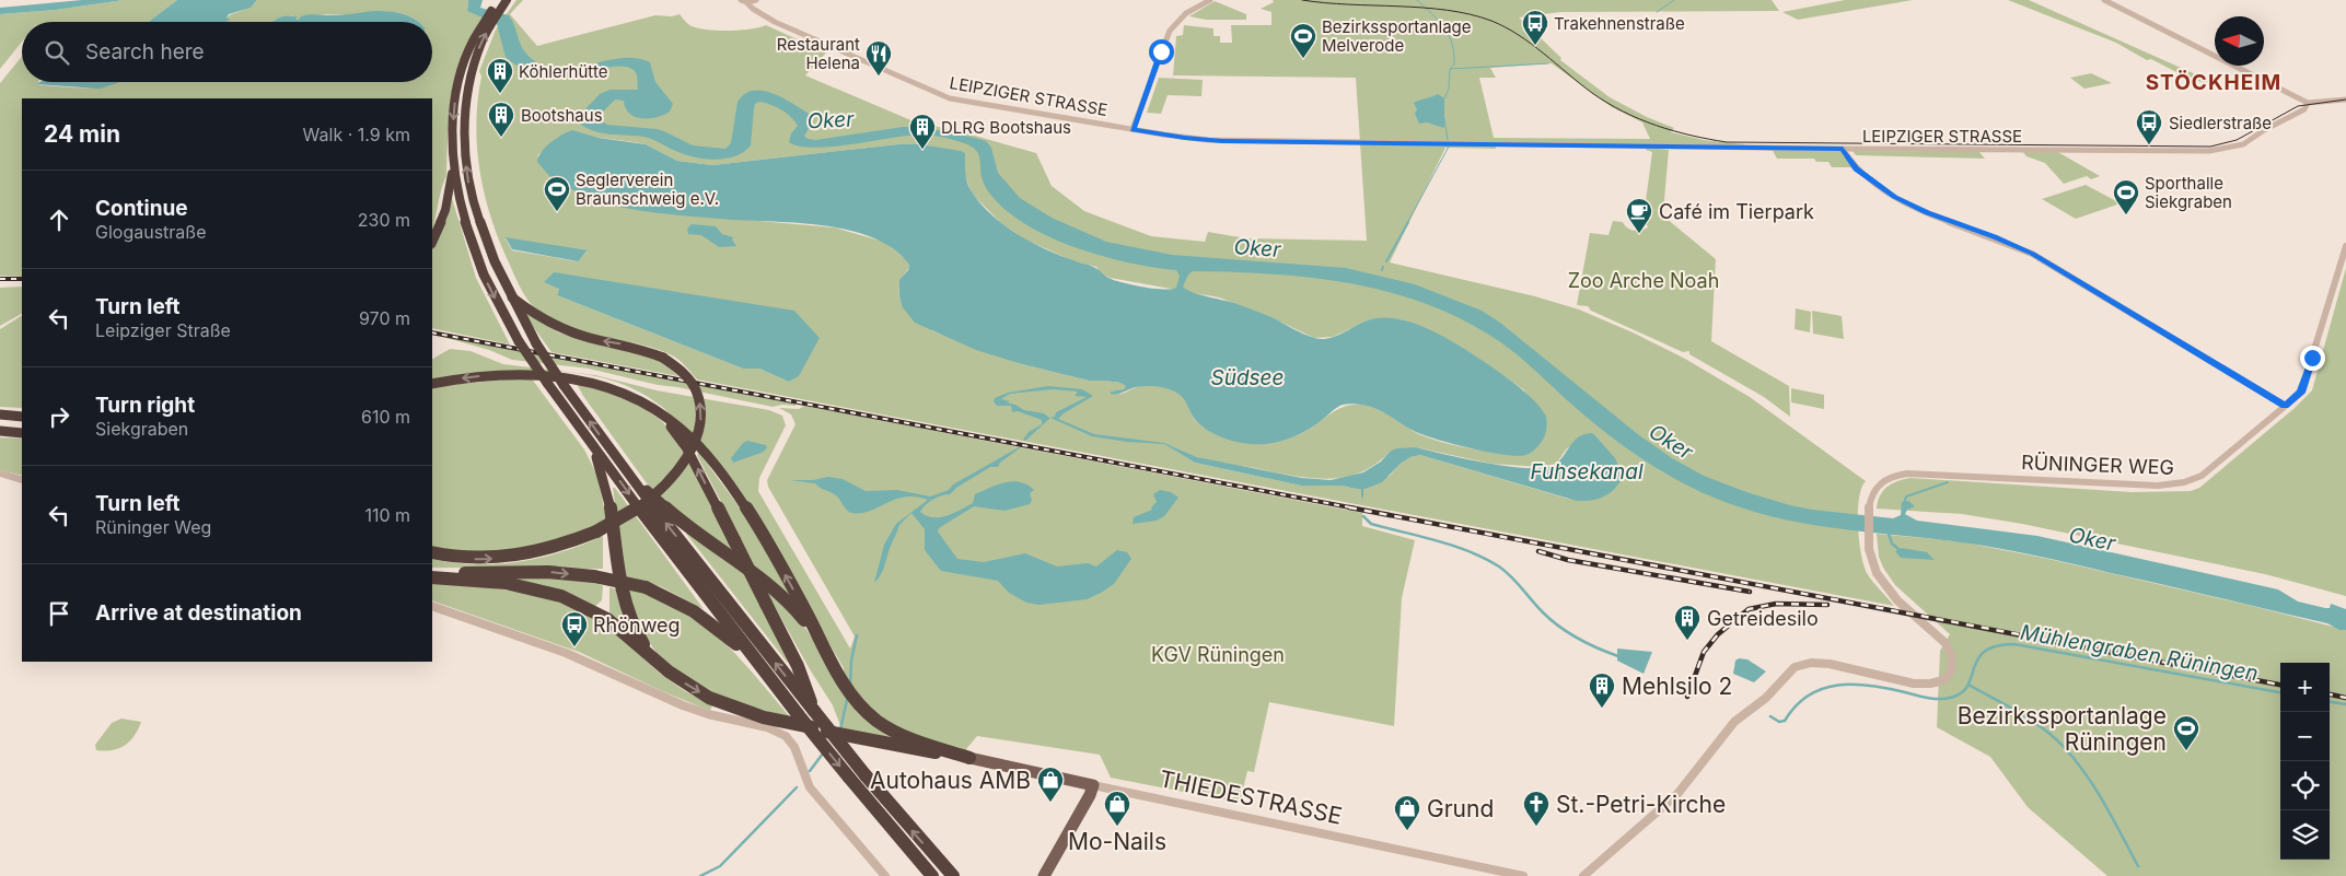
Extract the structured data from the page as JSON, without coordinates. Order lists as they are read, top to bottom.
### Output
{
  "streets": {
    "main road": ["THIEDESTRASSE"],
    "street": ["LEIPZIGER STRASSE", "RÜNINGER WEG"]
  },
  "districts": ["STÖCKHEIM"],
  "water": [
    "Oker",
    "Südsee",
    "Fuhsekanal",
    "Mühlengraben Rüningen"
  ],
  "parks": ["Zoo Arche Noah", "KGV Rüningen"],
  "places": {
    "bus stop": ["Trakehnenstraße", "Siedlerstraße", "Rhönweg"],
    "sports": [
      "Bezirkssportanlage Melverode",
      "Seglerverein Braunschweig e.V.",
      "Sporthalle Siekgraben",
      "Bezirkssportanlage Rüningen"
    ],
    "restaurant": ["Restaurant Helena"],
    "building": [
      "Köhlerhütte",
      "Bootshaus",
      "DLRG Bootshaus",
      "Getreidesilo",
      "Mehlsilo 2"
    ],
    "cafe": ["Café im Tierpark"],
    "shop": ["Autohaus AMB", "Mo-Nails", "Grund"],
    "church": ["St.-Petri-Kirche"]
  },
  "north": "left",
  "page": {
    "search": "Search here",
    "heading": ["24 min", "Walk · 1.9 km"],
    "list": [
      ["Continue", "Glogaustraße", "230 m"],
      ["Turn left", "Leipziger Straße", "970 m"],
      ["Turn right", "Siekgraben", "610 m"],
      ["Turn left", "Rüninger Weg", "110 m"],
      "Arrive at destination"
    ],
    "map_buttons": ["+", "−"]
  }
}
